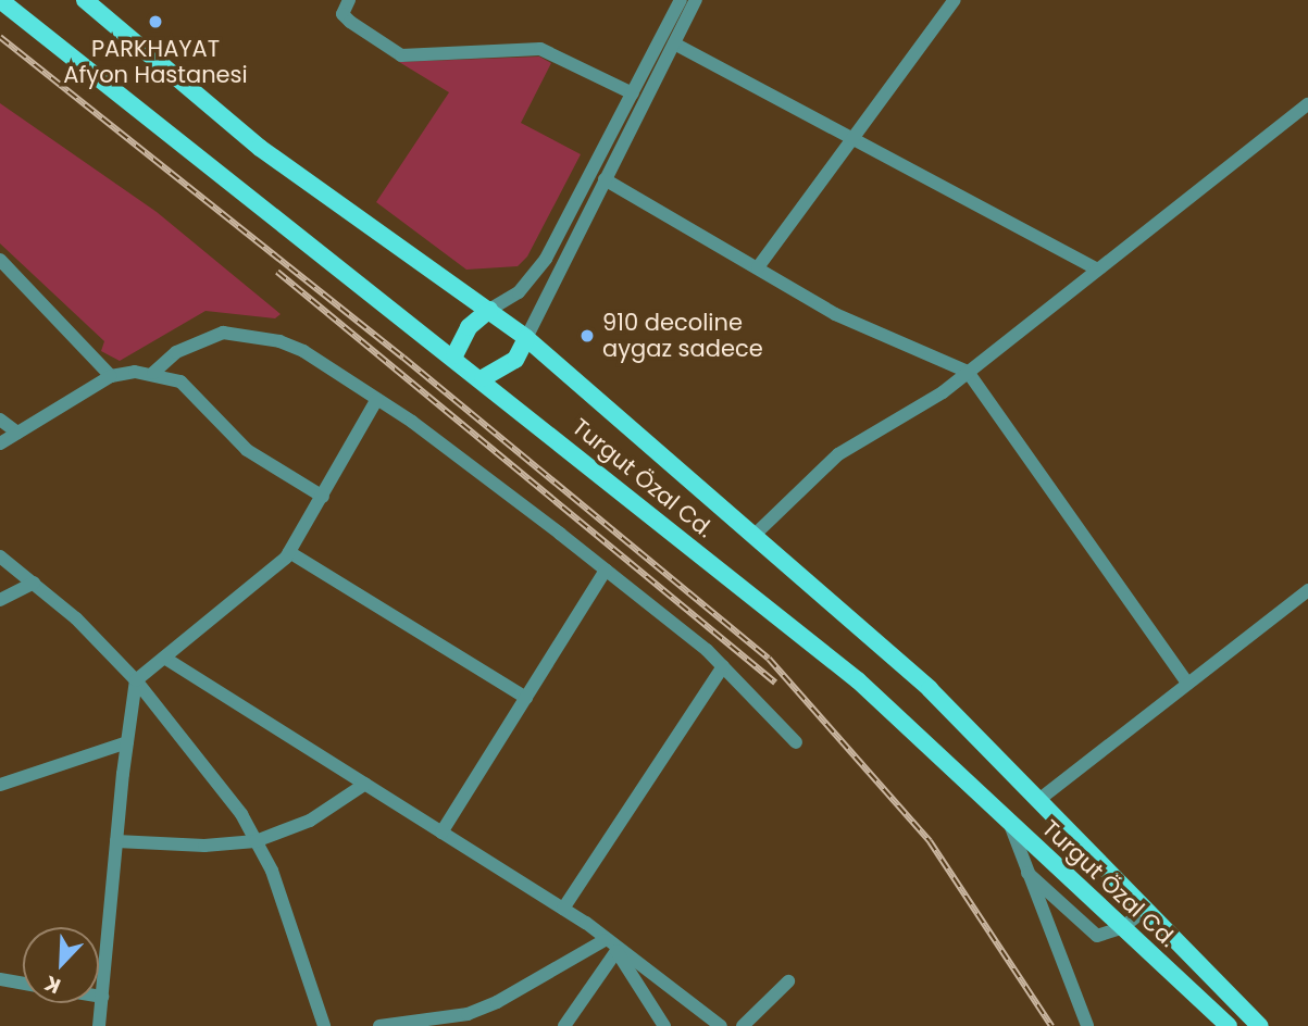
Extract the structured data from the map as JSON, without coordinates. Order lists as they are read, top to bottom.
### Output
{
  "streets": {
    "main road": ["Turgut Özal Cd."]
  },
  "places": ["PARKHAYAT Afyon Hastanesi", "910 decoline aygaz sadece"],
  "north": "bottom left"
}
